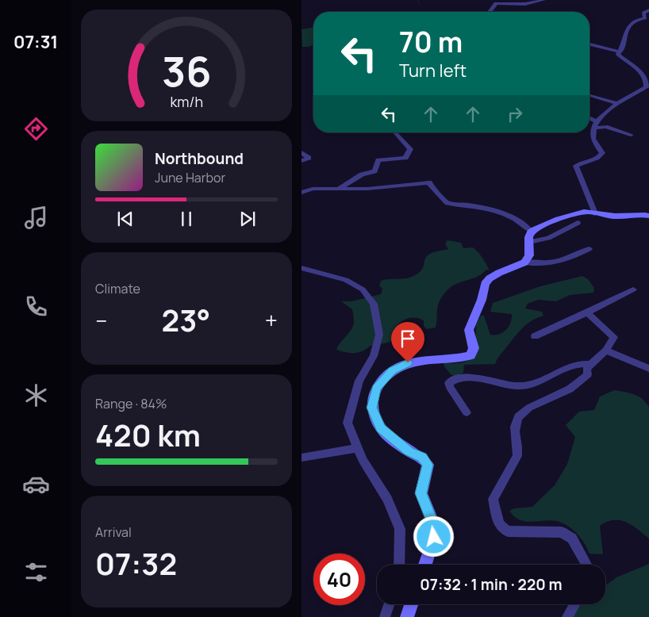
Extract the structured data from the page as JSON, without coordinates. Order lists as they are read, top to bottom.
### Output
{
  "page": {
    "tabs": "07:31",
    "turn": ["70 m", "Turn left"],
    "song": ["Northbound", "June Harbor"],
    "tile": [
      "Climate",
      ["Range · 84%", "420 km"],
      ["Arrival", "07:32"]
    ],
    "heat": ["−", "23°", "+"],
    "limit": "40",
    "trip": "07:32 · 1 min · 220 m",
    "gauge": ["36", "km/h"]
  }
}
